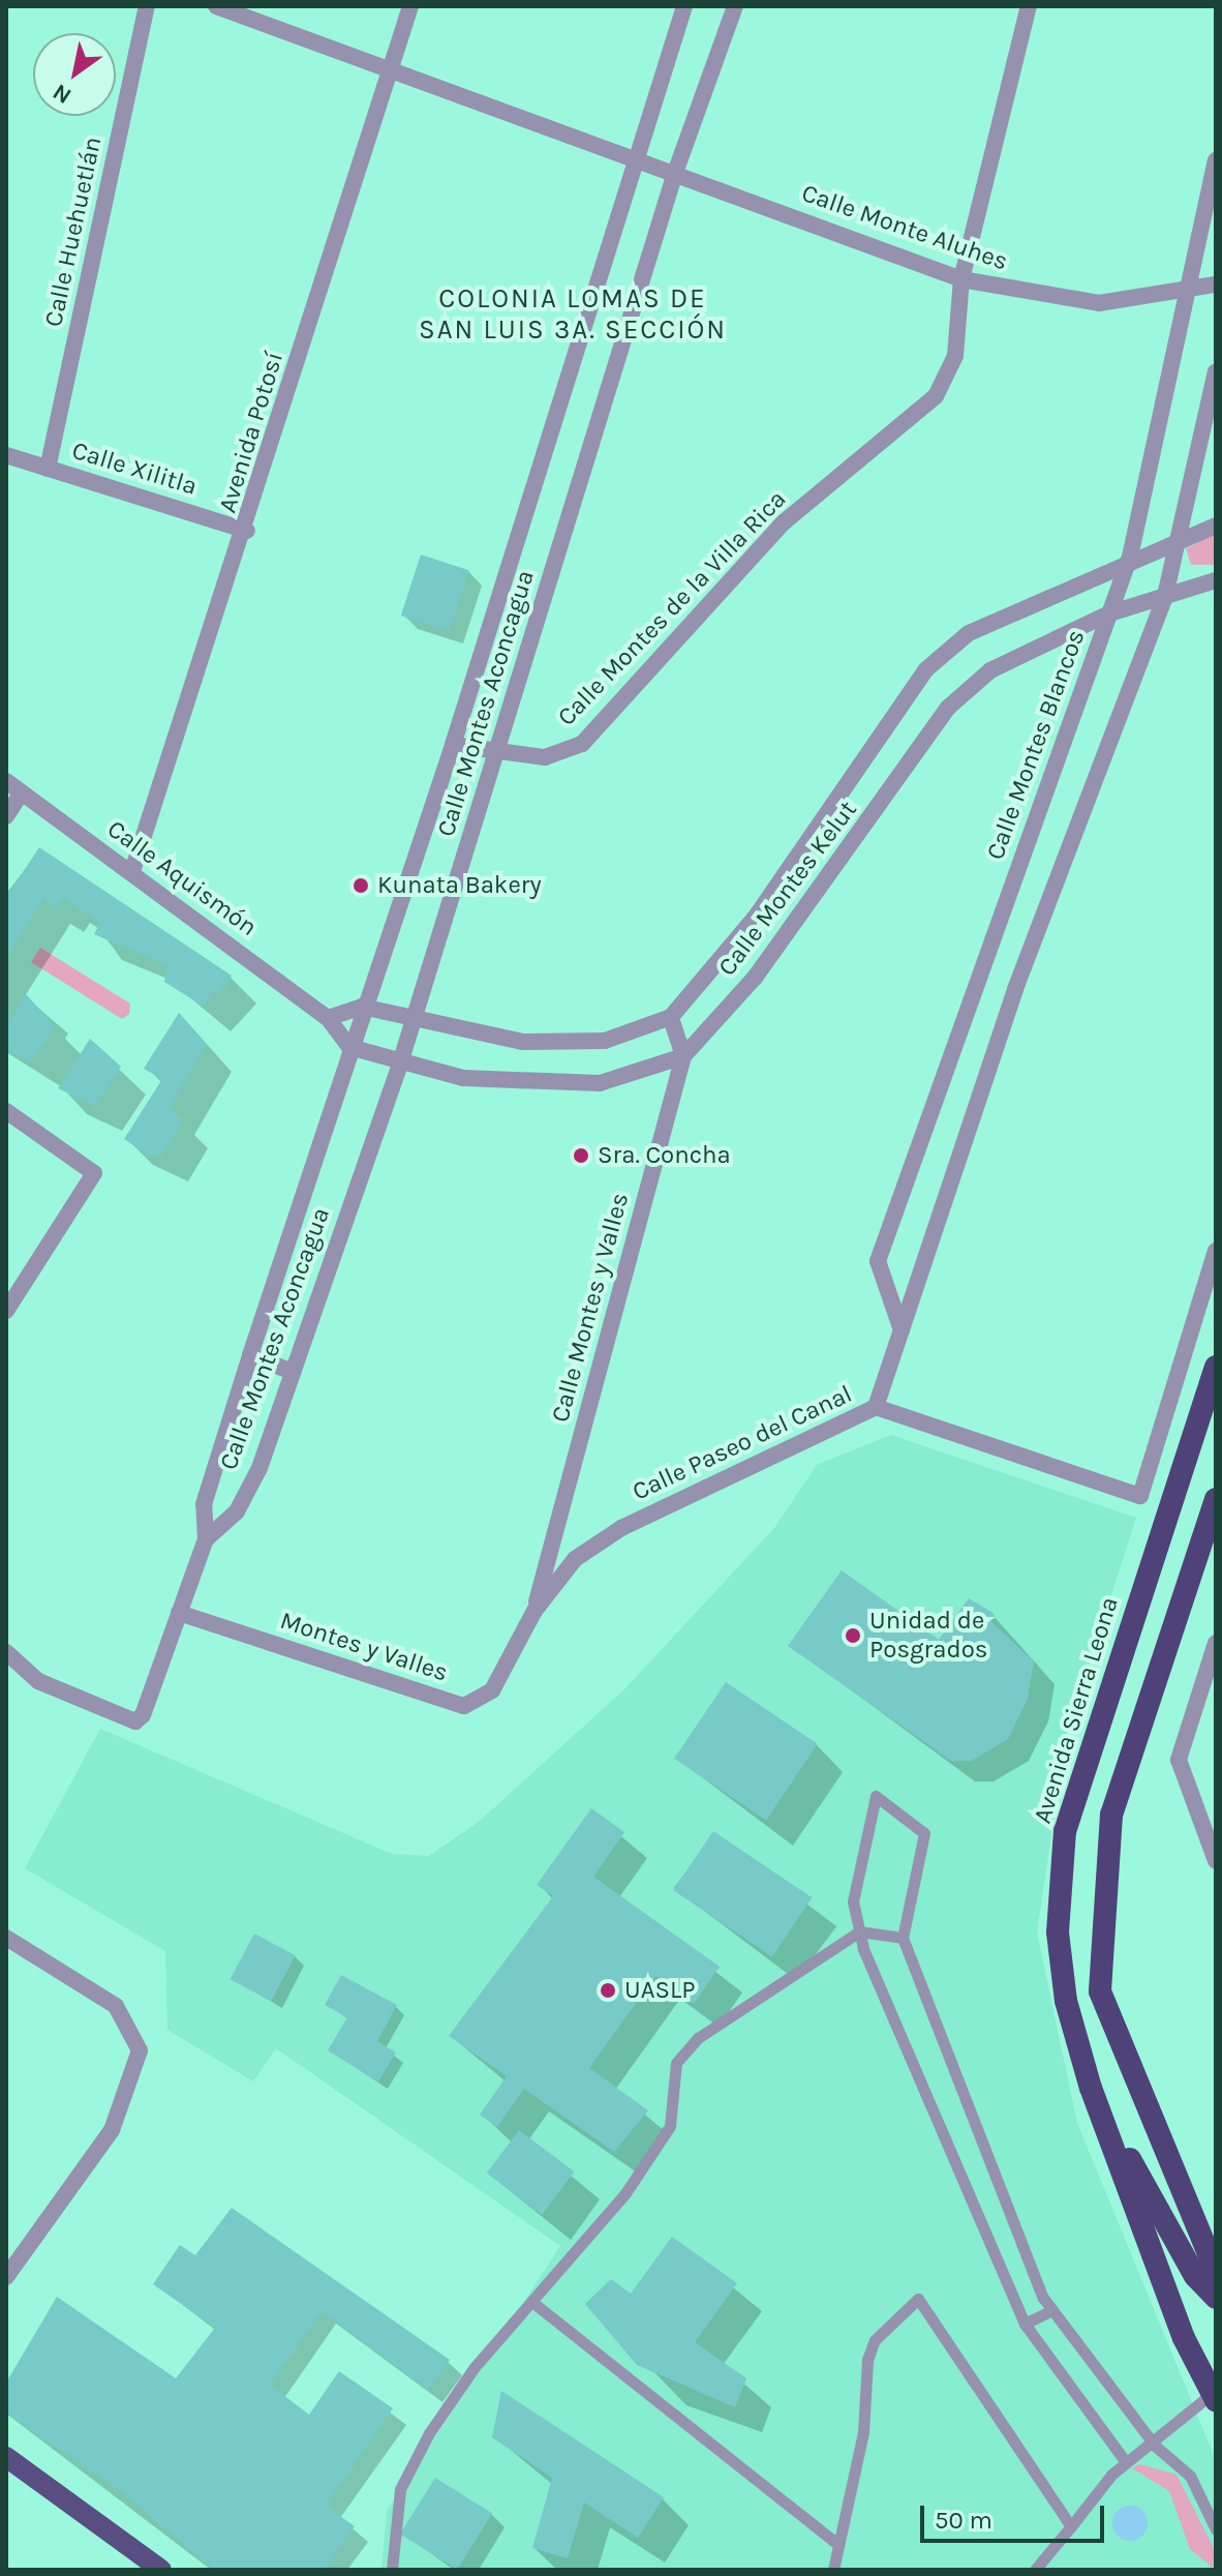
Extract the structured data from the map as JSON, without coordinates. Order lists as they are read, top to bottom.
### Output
{
  "streets": {
    "highway": ["Avenida Sierra Leona"],
    "street": [
      "Calle Monte Aluhes",
      "Calle Huehuetlán",
      "Avenida Potosí",
      "Calle Xilitla",
      "Calle Montes de la Villa Rica",
      "Calle Montes Aconcagua",
      "Calle Montes Blancos",
      "Calle Aquismón",
      "Calle Montes Kelut",
      "Calle Montes y Valles",
      "Calle Paseo del Canal",
      "Montes y Valles"
    ]
  },
  "crossings": [
    ["Calle Monte Aluhes", "Avenida Potosí"],
    ["Calle Monte Aluhes", "Calle Montes de la Villa Rica"],
    ["Calle Monte Aluhes", "Calle Montes Aconcagua"],
    ["Calle Monte Aluhes", "Calle Montes Blancos"],
    ["Calle Huehuetlán", "Calle Xilitla"],
    ["Avenida Potosí", "Calle Xilitla"],
    ["Avenida Potosí", "Calle Aquismón"],
    ["Calle Montes de la Villa Rica", "Calle Montes Aconcagua"],
    ["Calle Montes Aconcagua", "Calle Aquismón"],
    ["Calle Montes Aconcagua", "Calle Montes Kelut"],
    ["Calle Montes Aconcagua", "Montes y Valles"],
    ["Calle Montes Blancos", "Calle Montes Kelut"],
    ["Calle Aquismón", "Calle Montes Kelut"],
    ["Calle Montes Kelut", "Calle Montes y Valles"],
    ["Calle Montes y Valles", "Calle Paseo del Canal"],
    ["Calle Montes y Valles", "Montes y Valles"],
    ["Calle Paseo del Canal", "Montes y Valles"]
  ],
  "districts": ["COLONIA LOMAS DE SAN LUIS 3A. SECCIÓN"],
  "places": [
    "Kunata Bakery",
    "Sra. Concha",
    "Unidad de Posgrados",
    "UASLP"
  ],
  "scale_bar": "50 m",
  "north": "bottom left"
}
